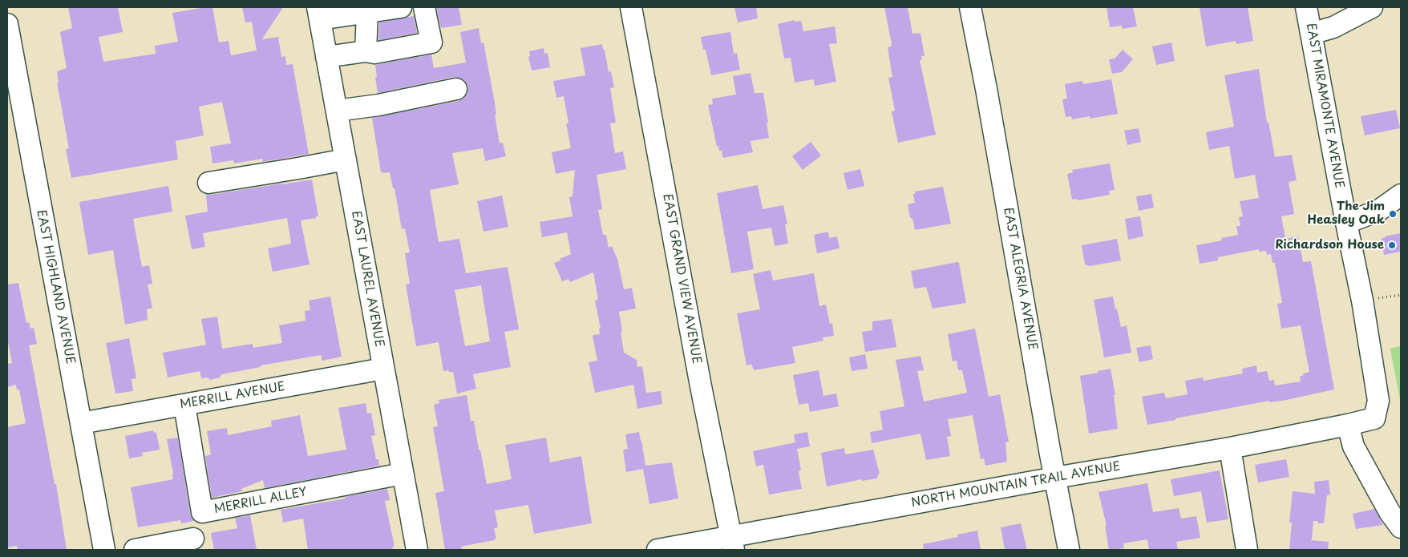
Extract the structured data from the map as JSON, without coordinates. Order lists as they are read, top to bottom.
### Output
{
  "streets": {
    "street": [
      "EAST MIRAMONTE AVENUE",
      "EAST LAUREL AVENUE",
      "EAST GRAND VIEW AVENUE",
      "EAST ALEGRIA AVENUE",
      "EAST HIGHLAND AVENUE",
      "MERRILL AVENUE",
      "NORTH MOUNTAIN TRAIL AVENUE",
      "MERRILL ALLEY"
    ]
  },
  "crossings": [
    ["EAST MIRAMONTE AVENUE", "NORTH MOUNTAIN TRAIL AVENUE"],
    ["EAST LAUREL AVENUE", "MERRILL AVENUE"],
    ["EAST LAUREL AVENUE", "MERRILL ALLEY"],
    ["EAST GRAND VIEW AVENUE", "NORTH MOUNTAIN TRAIL AVENUE"],
    ["EAST ALEGRIA AVENUE", "NORTH MOUNTAIN TRAIL AVENUE"],
    ["EAST HIGHLAND AVENUE", "MERRILL AVENUE"],
    ["MERRILL AVENUE", "MERRILL ALLEY"]
  ],
  "places": ["The Jim Heasley Oak", "Richardson House"]
}
